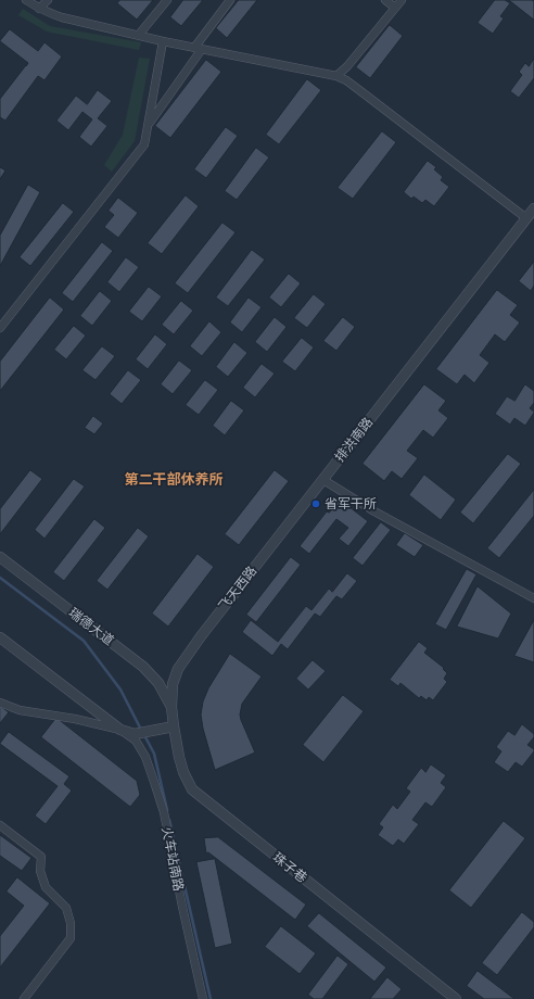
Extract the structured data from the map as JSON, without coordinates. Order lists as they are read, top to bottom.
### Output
{
  "streets": {
    "street": [
      "排洪南路",
      "飞天西路",
      "瑞德大道",
      "火车站南路",
      "珠子巷"
    ]
  },
  "crossings": [
    ["排洪南路", "飞天西路"],
    ["飞天西路", "瑞德大道"],
    ["飞天西路", "珠子巷"],
    ["瑞德大道", "珠子巷"]
  ],
  "districts": ["第二干部休养所"],
  "places": ["省军干所"]
}
